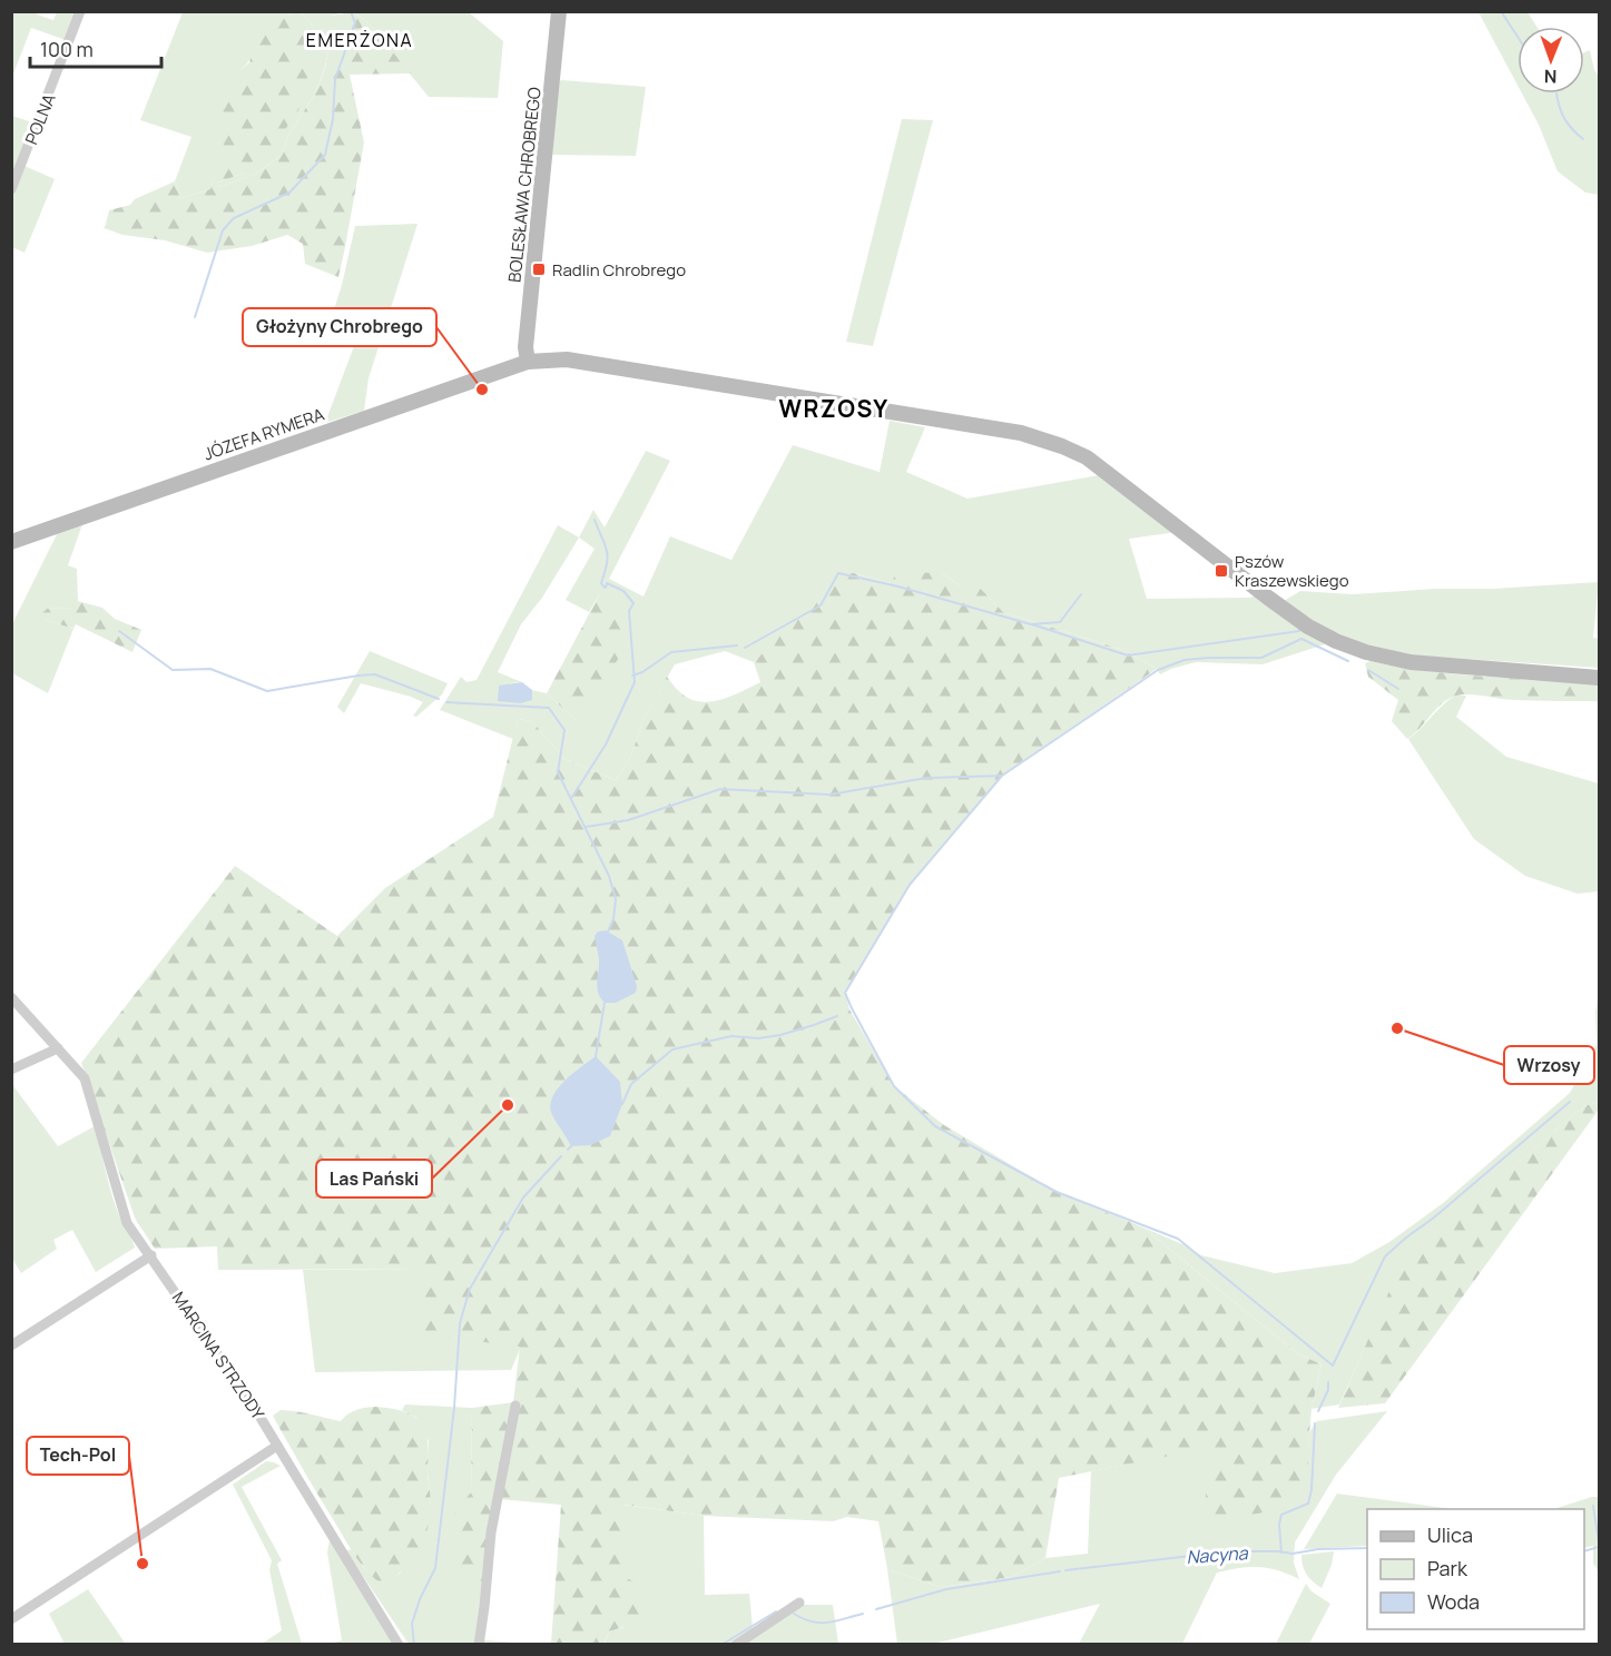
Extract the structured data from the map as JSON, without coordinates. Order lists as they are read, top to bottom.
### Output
{
  "streets": {
    "street": [
      "POLNA",
      "BOLESŁAWA CHROBREGO",
      "JÓZEFA RYMERA",
      "MARCINA STRZODY"
    ]
  },
  "crossings": [
    ["BOLESŁAWA CHROBREGO", "JÓZEFA RYMERA"]
  ],
  "districts": ["EMERŻONA", "WRZOSY"],
  "water": ["Nacyna"],
  "places": {
    "transit": ["Radlin Chrobrego", "Pszów Kraszewskiego"],
    "other": [
      "Głożyny Chrobrego",
      "Wrzosy",
      "Las Pański",
      "Tech-Pol"
    ]
  },
  "legend": ["Ulica", "Park", "Woda"],
  "scale_bar": "100 m",
  "north": "bottom"
}
